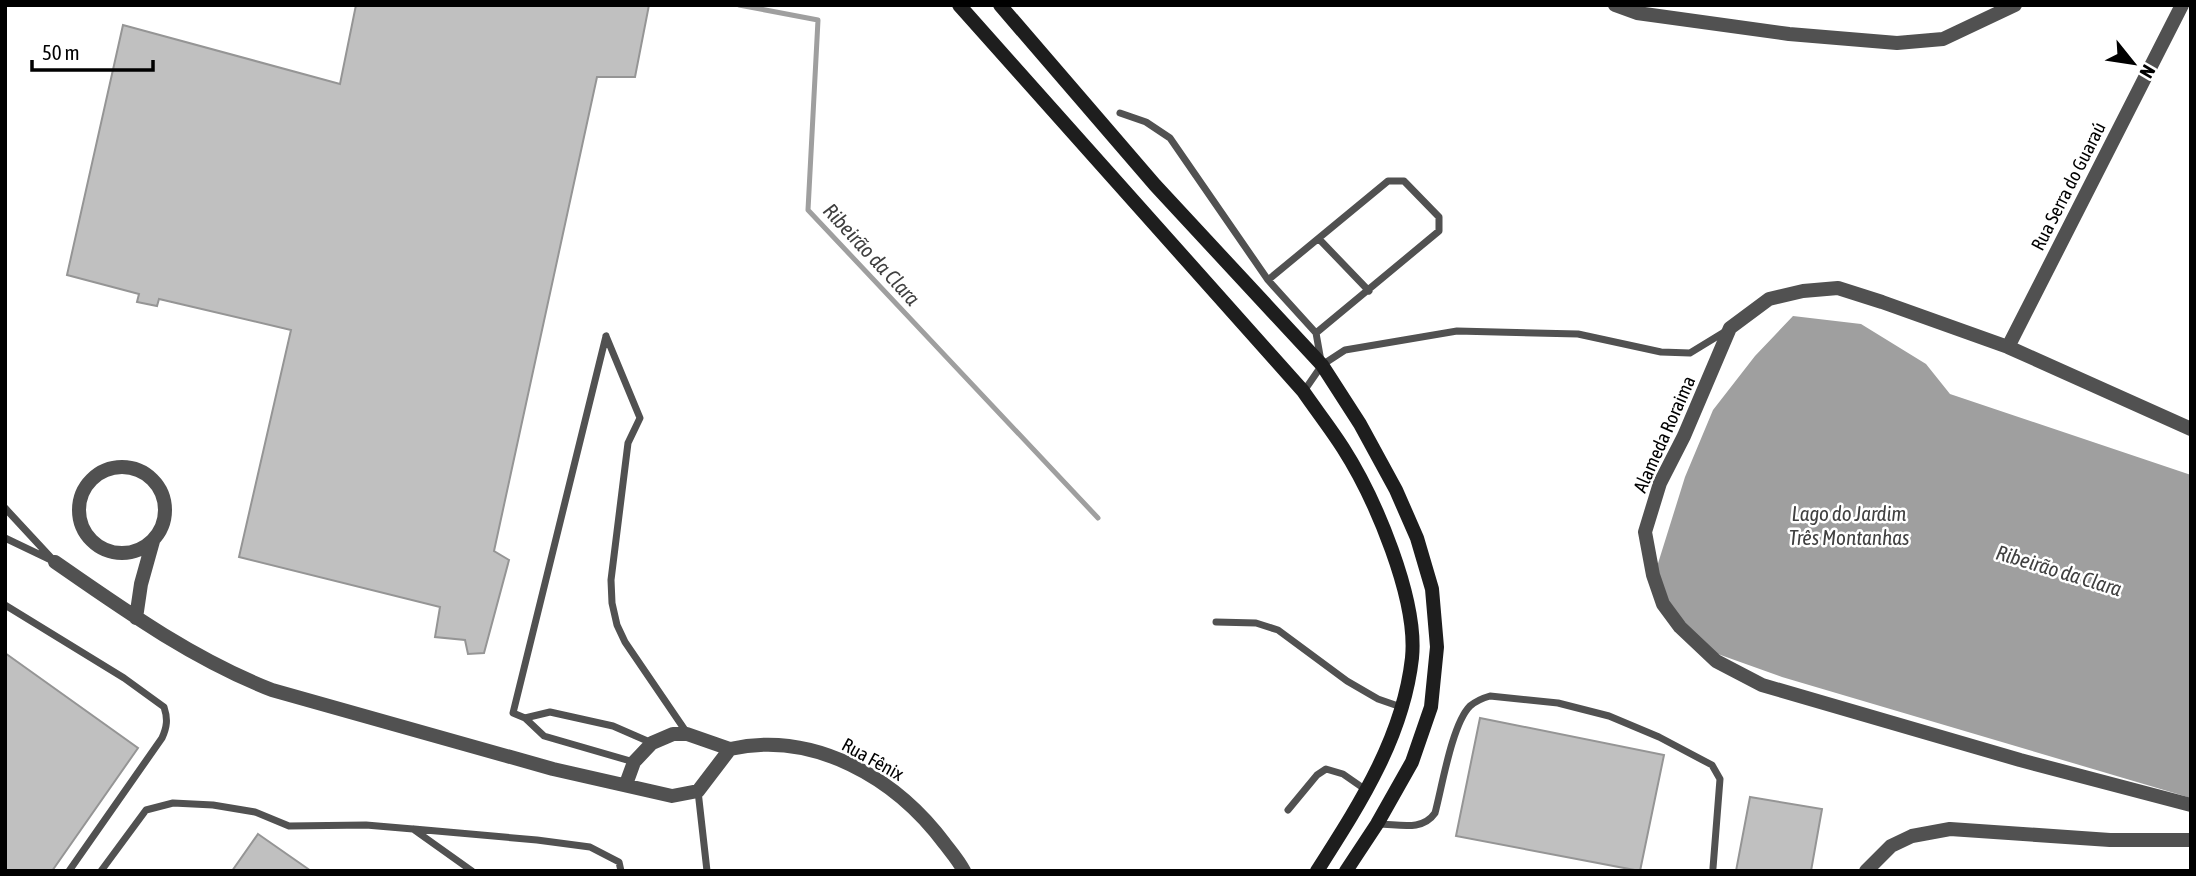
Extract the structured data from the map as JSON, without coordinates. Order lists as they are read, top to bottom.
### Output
{
  "streets": {
    "street": ["Rua Serra do Guaraú", "Alameda Roraima", "Rua Fênix"]
  },
  "water": ["Ribeirão da Clara", "Lago do Jardim Três Montanhas"],
  "scale_bar": "50 m",
  "north": "bottom right"
}
